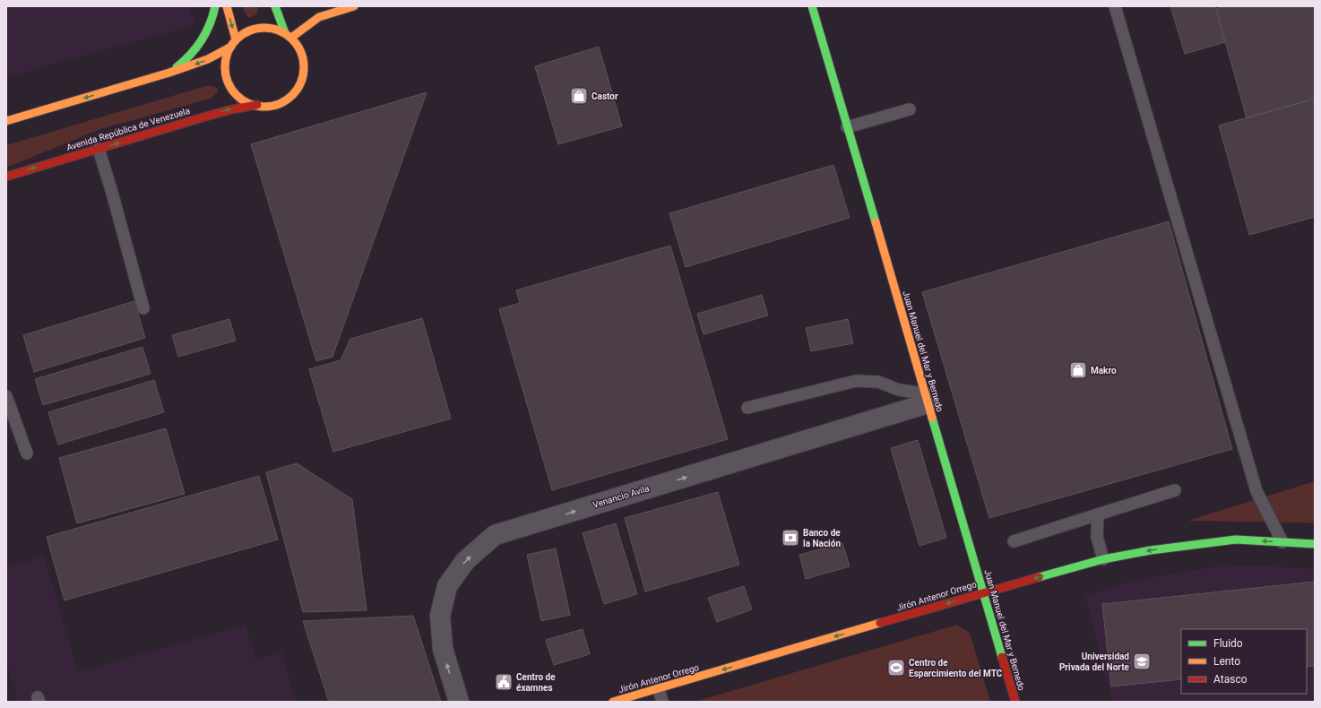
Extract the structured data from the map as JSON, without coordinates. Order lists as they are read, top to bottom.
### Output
{
  "streets": {
    "street": [
      "Avenida República de Venezuela",
      "Juan Manuel del Mar y Bernedo",
      "Venancio Avila",
      "Jirón Antenor Orrego"
    ]
  },
  "crossings": [
    ["Juan Manuel del Mar y Bernedo", "Venancio Avila"],
    ["Juan Manuel del Mar y Bernedo", "Jirón Antenor Orrego"]
  ],
  "one_way": ["Venancio Avila", "Jirón Antenor Orrego"],
  "places": {
    "shop": ["Castor", "Makro"],
    "bank": ["Banco de la Nación"],
    "school or university": ["Universidad Privada del Norte"],
    "sports": ["Centro de Esparcimiento del MTC"],
    "public building": ["Centro de éxamnes"]
  },
  "legend": ["Fluido", "Lento", "Atasco"]
}
